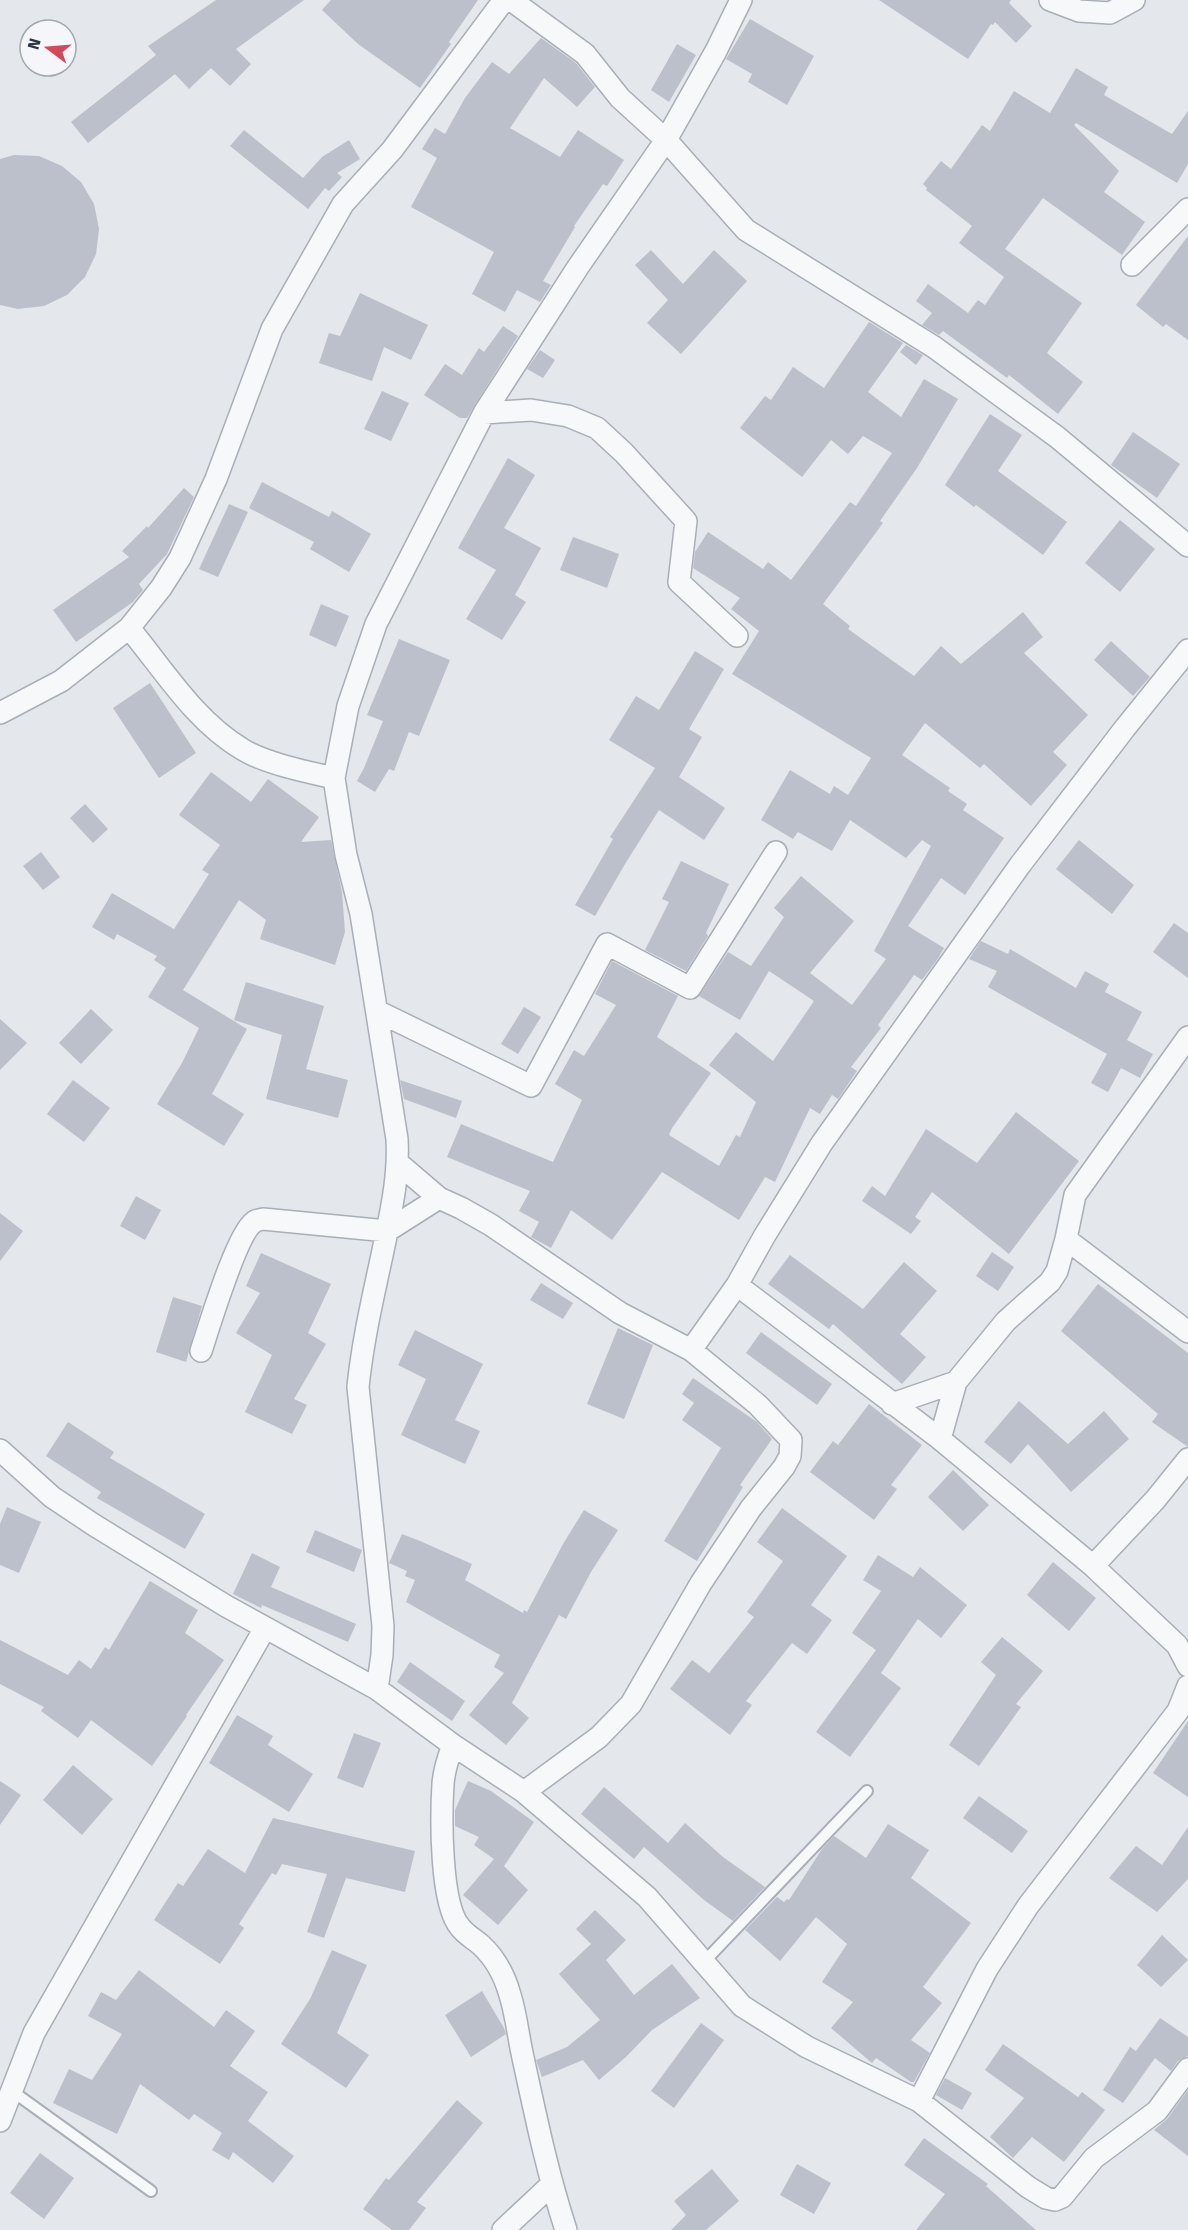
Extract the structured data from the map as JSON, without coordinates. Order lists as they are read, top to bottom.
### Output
{
  "north": "left"
}
